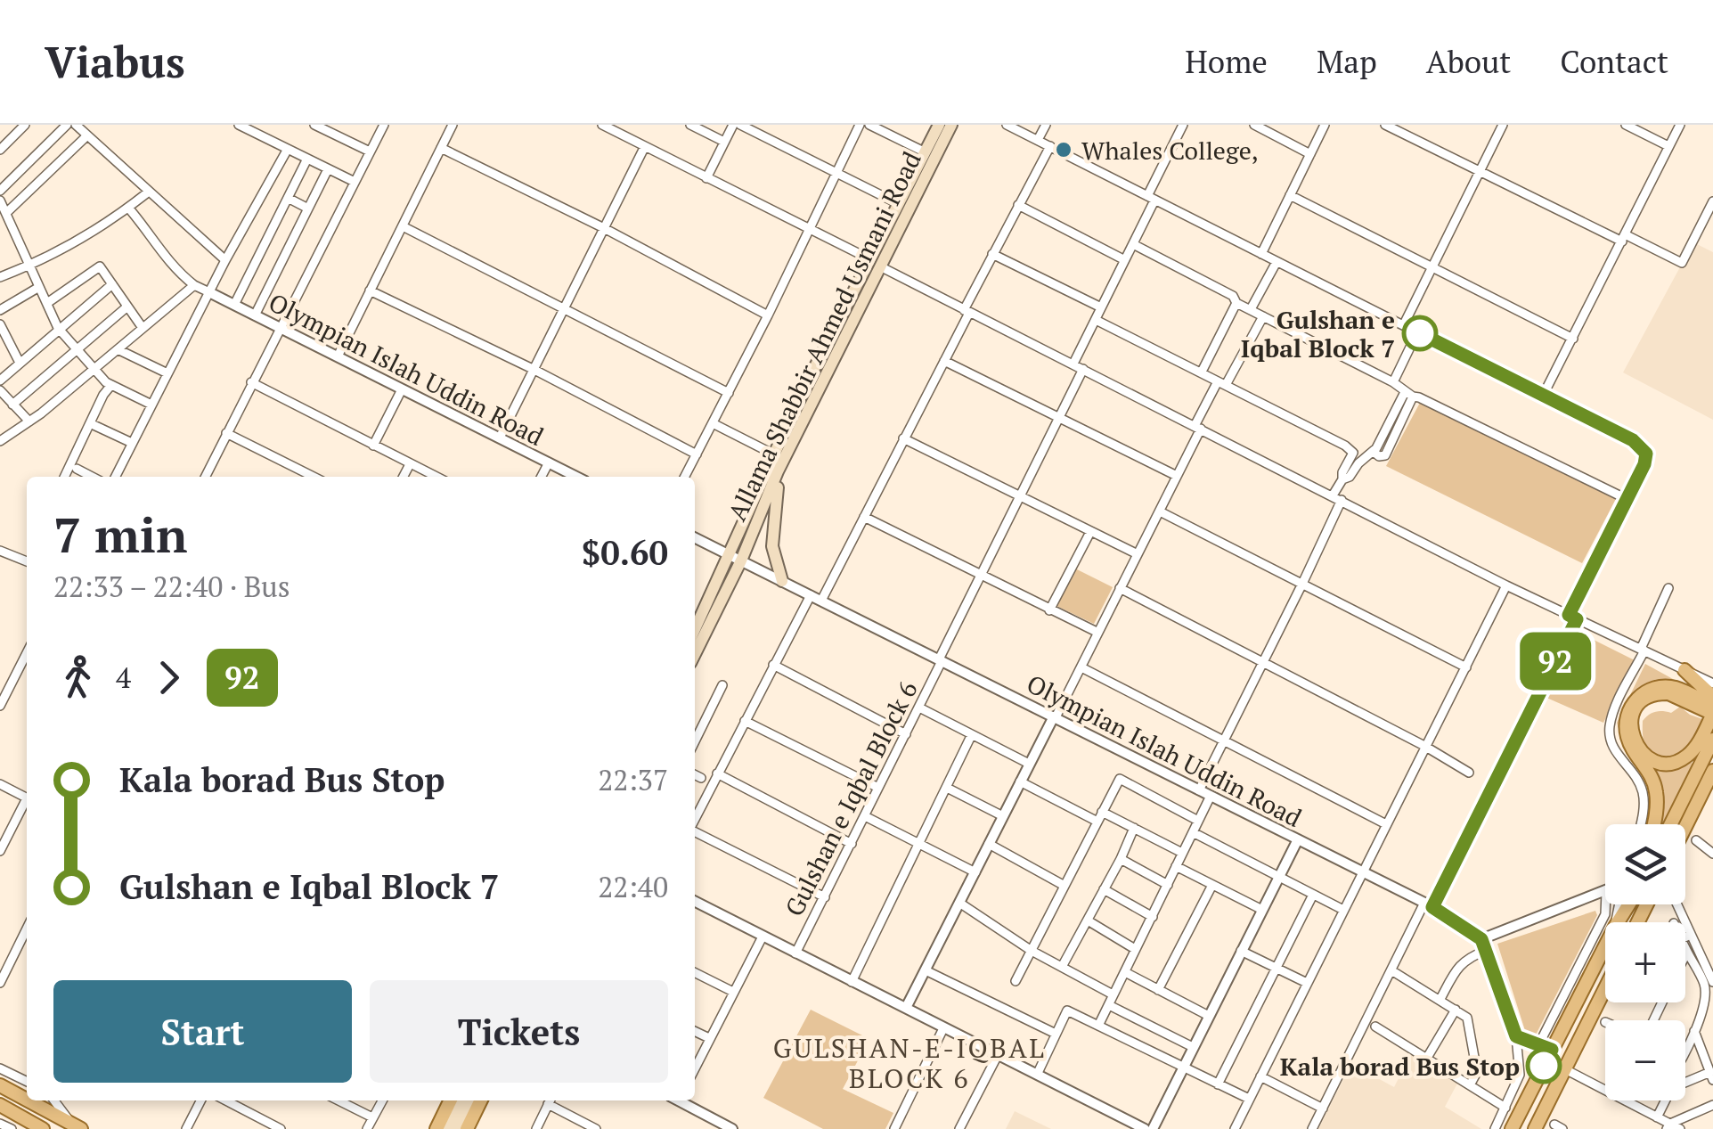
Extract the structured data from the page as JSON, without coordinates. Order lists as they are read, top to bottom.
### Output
{
  "streets": {
    "main road": ["Allama Shabbir Ahmed Usmani Road"],
    "street": ["Olympian Islah Uddin Road", "Gulshan e Iqbal Block 6"]
  },
  "crossings": [
    ["Allama Shabbir Ahmed Usmani Road", "Olympian Islah Uddin Road"],
    ["Olympian Islah Uddin Road", "Gulshan e Iqbal Block 6"]
  ],
  "districts": ["GULSHAN-E-IQBAL BLOCK 6"],
  "places": ["Whales College,", "Gulshan e Iqbal Block 7", "Kala borad Bus Stop"],
  "lines": ["bus line 92"],
  "page": {
    "header": "Viabus",
    "nav": [
      "Home",
      "Map",
      "About",
      "Contact"
    ],
    "on_map": "92",
    "heading": ["7 min", "22:33 – 22:40 · Bus", "$0.60"],
    "legs": ["4", "92"],
    "list": [
      {
        "name": "Kala borad Bus Stop",
        "value": "22:37"
      },
      {
        "name": "Gulshan e Iqbal Block 7",
        "value": "22:40"
      }
    ],
    "map_buttons": ["+", "−"],
    "buttons": ["Start", "Tickets"]
  }
}
